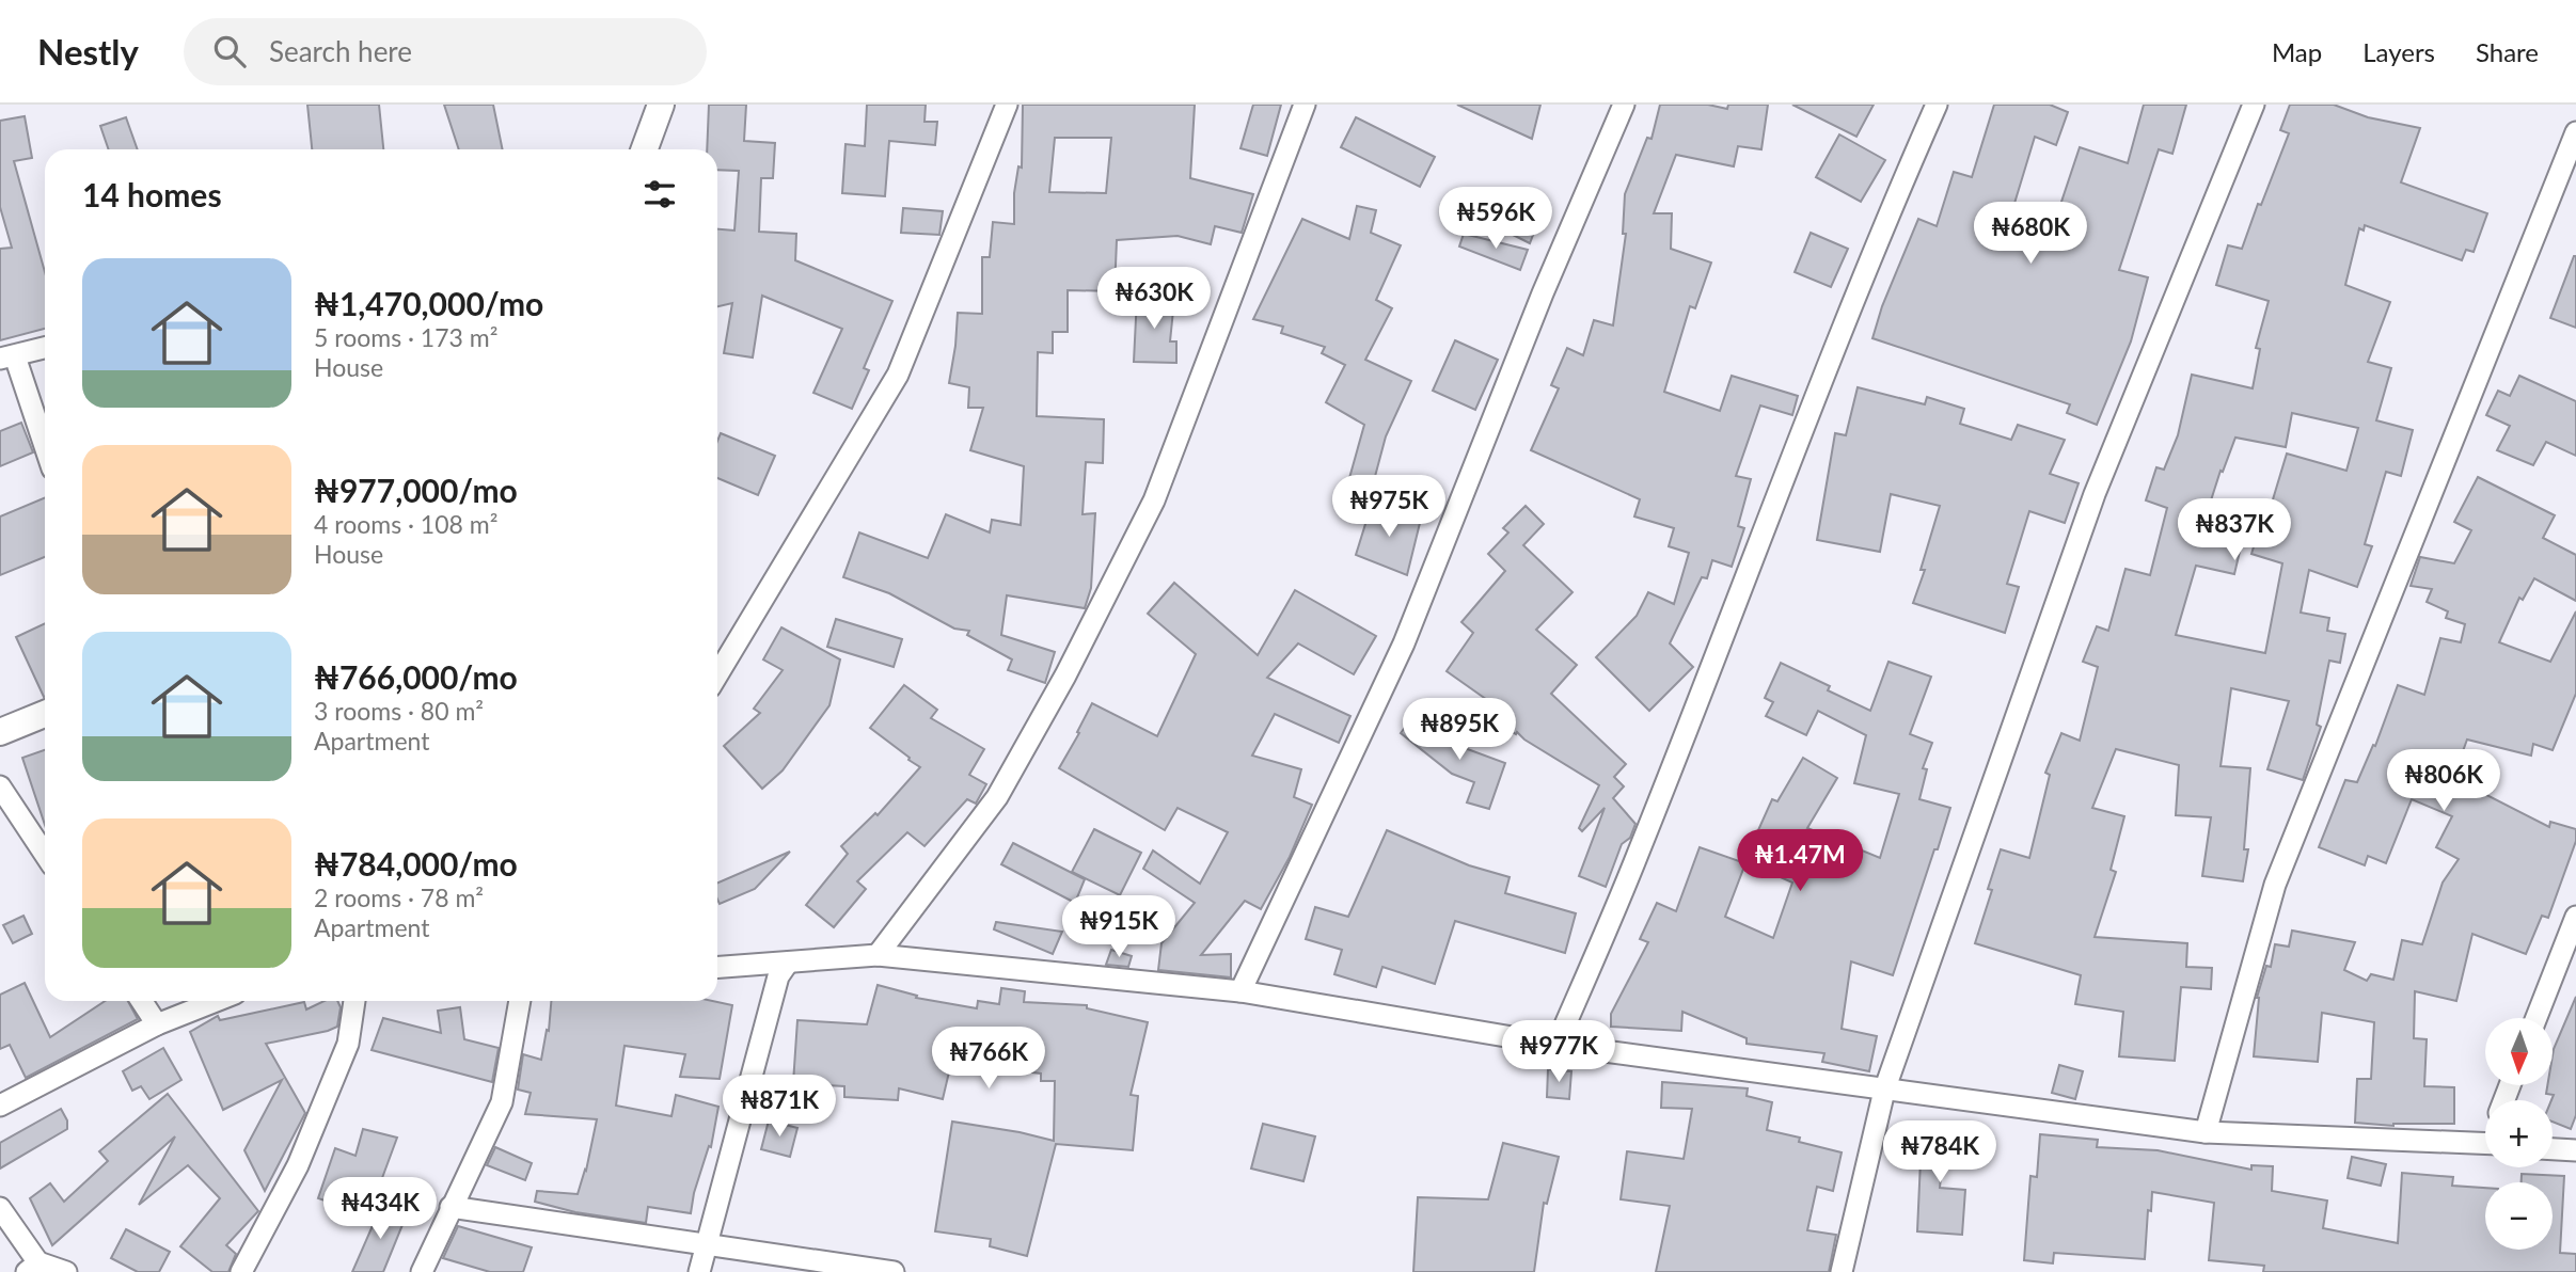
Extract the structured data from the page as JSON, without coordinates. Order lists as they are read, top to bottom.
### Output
{
  "north": "bottom",
  "page": {
    "header": "Nestly",
    "search": "Search here",
    "nav": ["Map", "Layers", "Share"],
    "heading": "14 homes",
    "price": [
      "₦596K",
      "₦680K",
      "₦630K",
      "₦975K",
      "₦837K",
      "₦895K",
      "₦806K",
      "₦1.47M",
      "₦915K",
      "₦977K",
      "₦766K",
      "₦871K",
      "₦784K",
      "₦434K"
    ],
    "list": [
      {
        "name": "₦1,470,000/mo",
        "note": "5 rooms · 173 m² · House"
      },
      {
        "name": "₦977,000/mo",
        "note": "4 rooms · 108 m² · House"
      },
      {
        "name": "₦766,000/mo",
        "note": "3 rooms · 80 m² · Apartment"
      },
      {
        "name": "₦784,000/mo",
        "note": "2 rooms · 78 m² · Apartment"
      }
    ],
    "map_buttons": ["+", "−"]
  }
}
